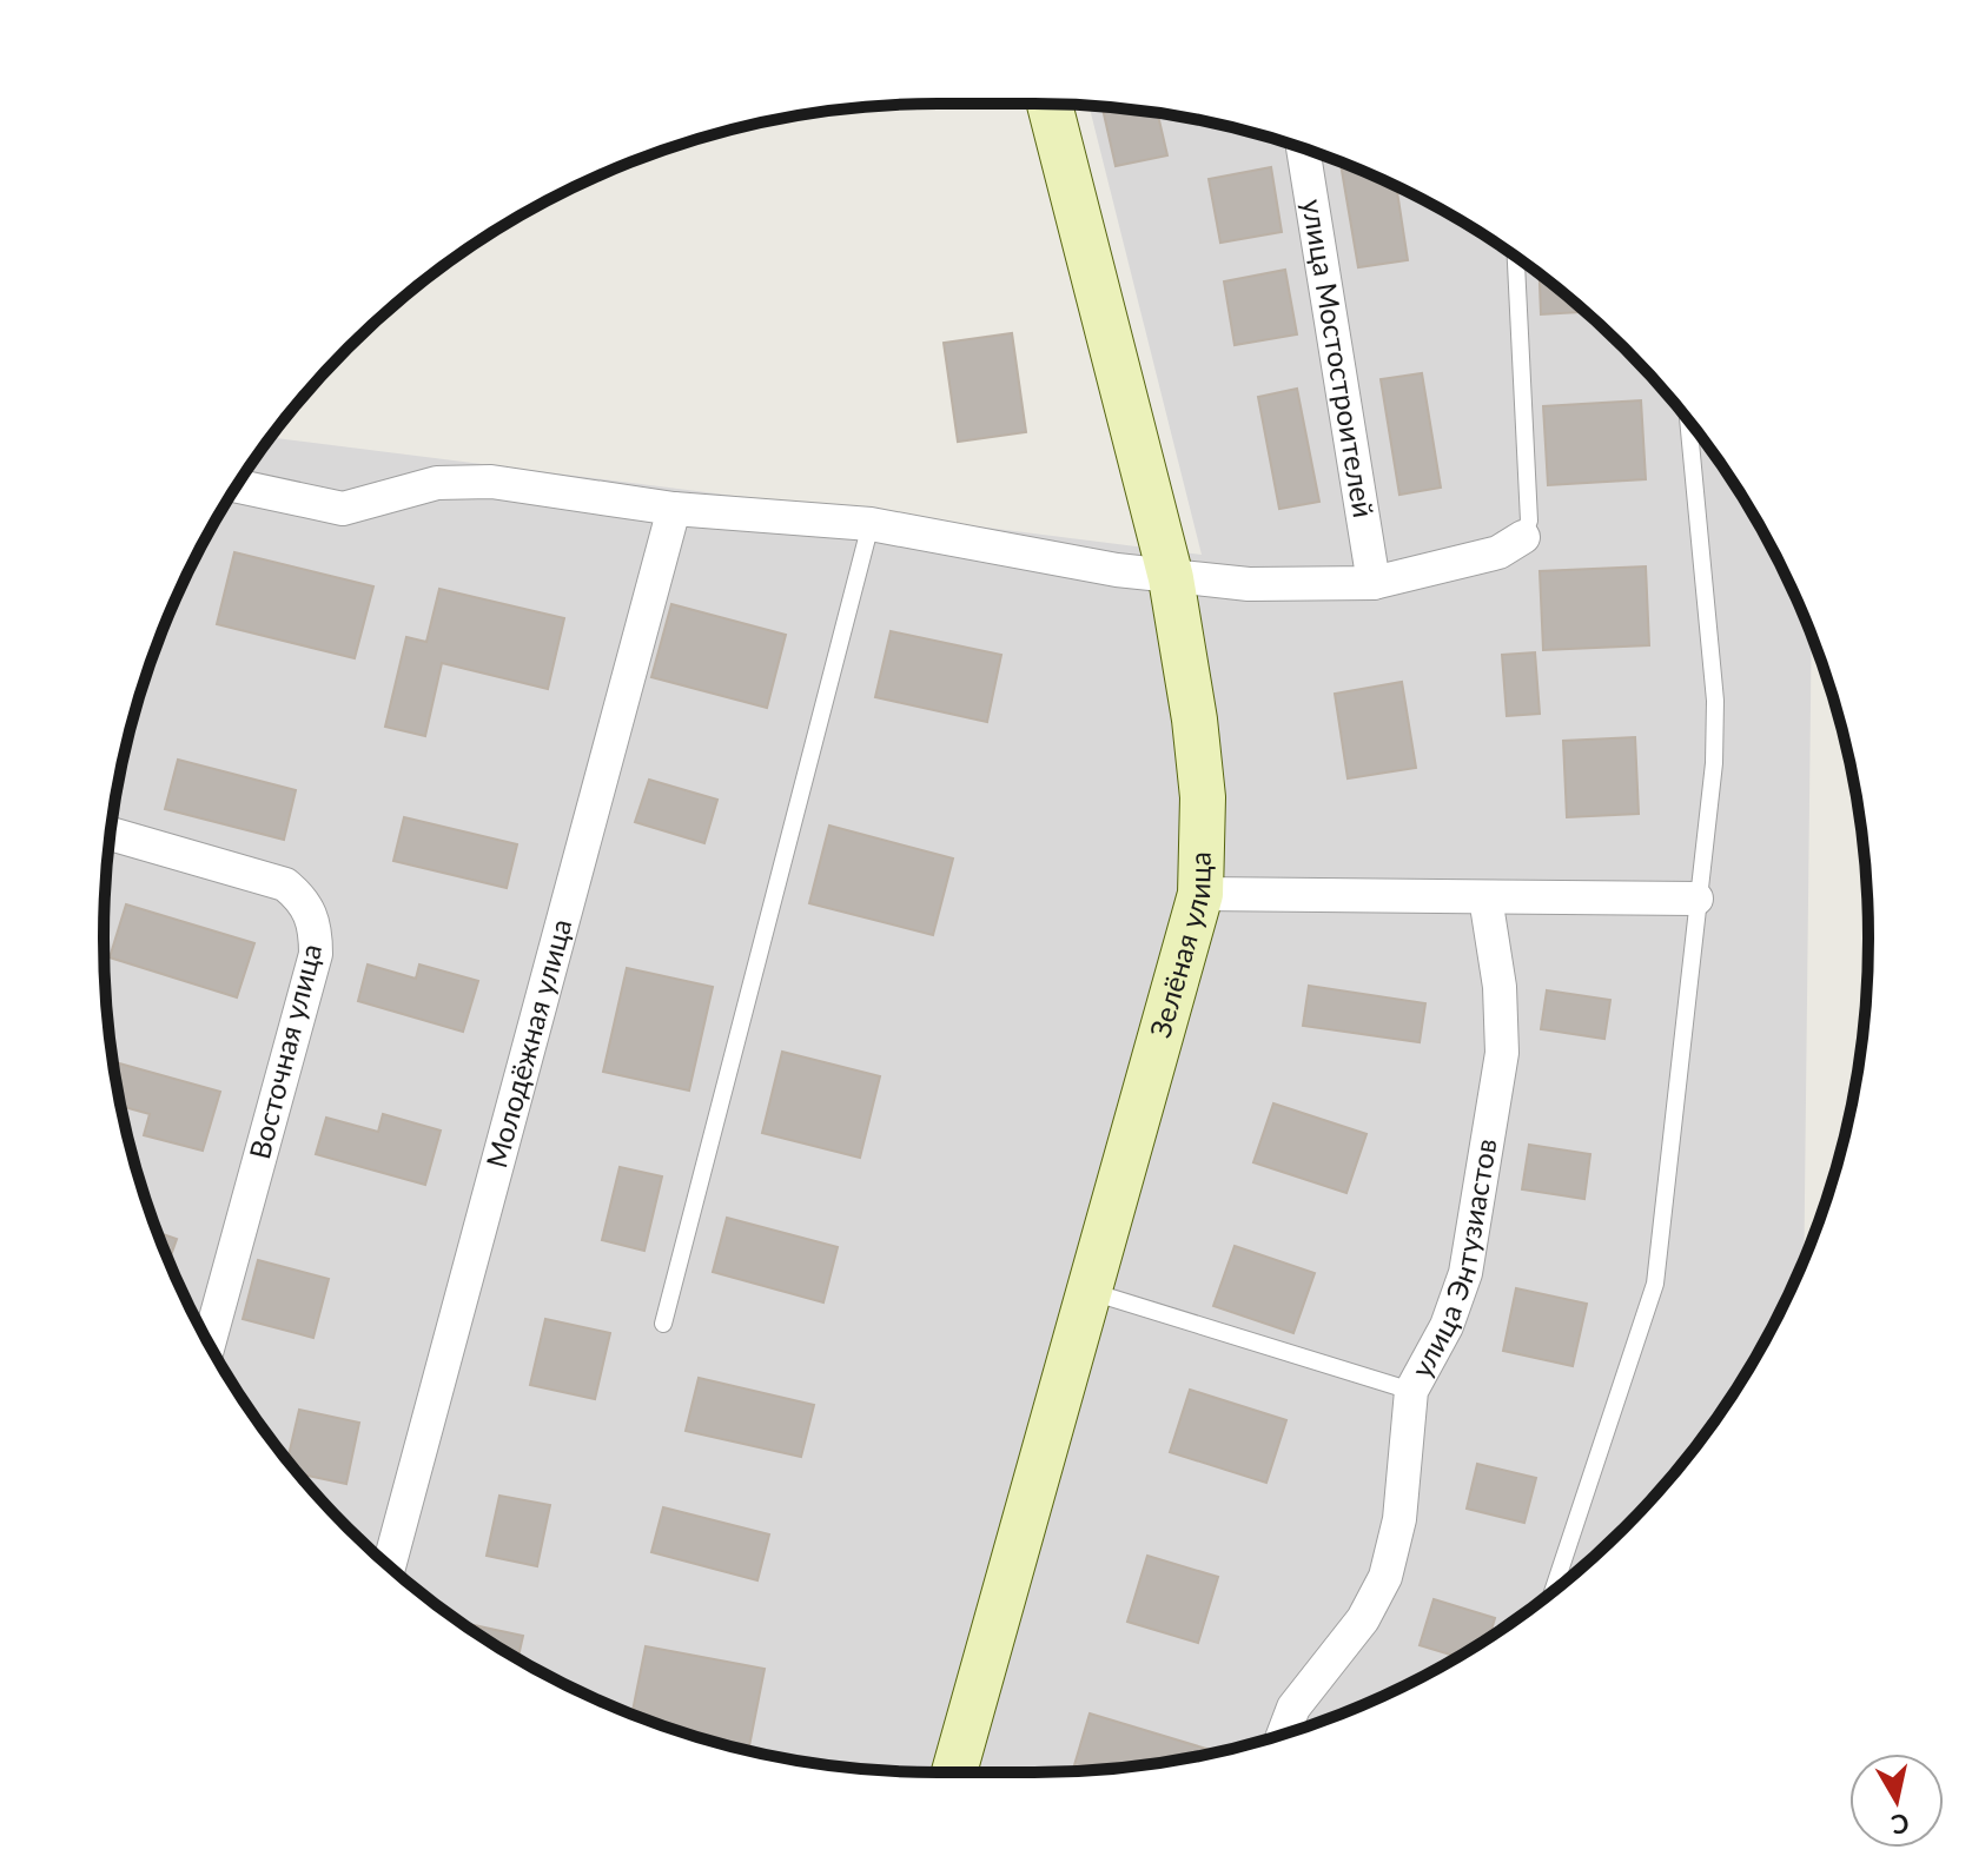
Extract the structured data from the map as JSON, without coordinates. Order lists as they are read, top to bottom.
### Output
{
  "streets": {
    "street": [
      "улица Мостостроителей",
      "Зелёная улица",
      "Молодёжная улица",
      "Восточная улица",
      "улица Энтузиастов"
    ]
  },
  "north": "bottom"
}
